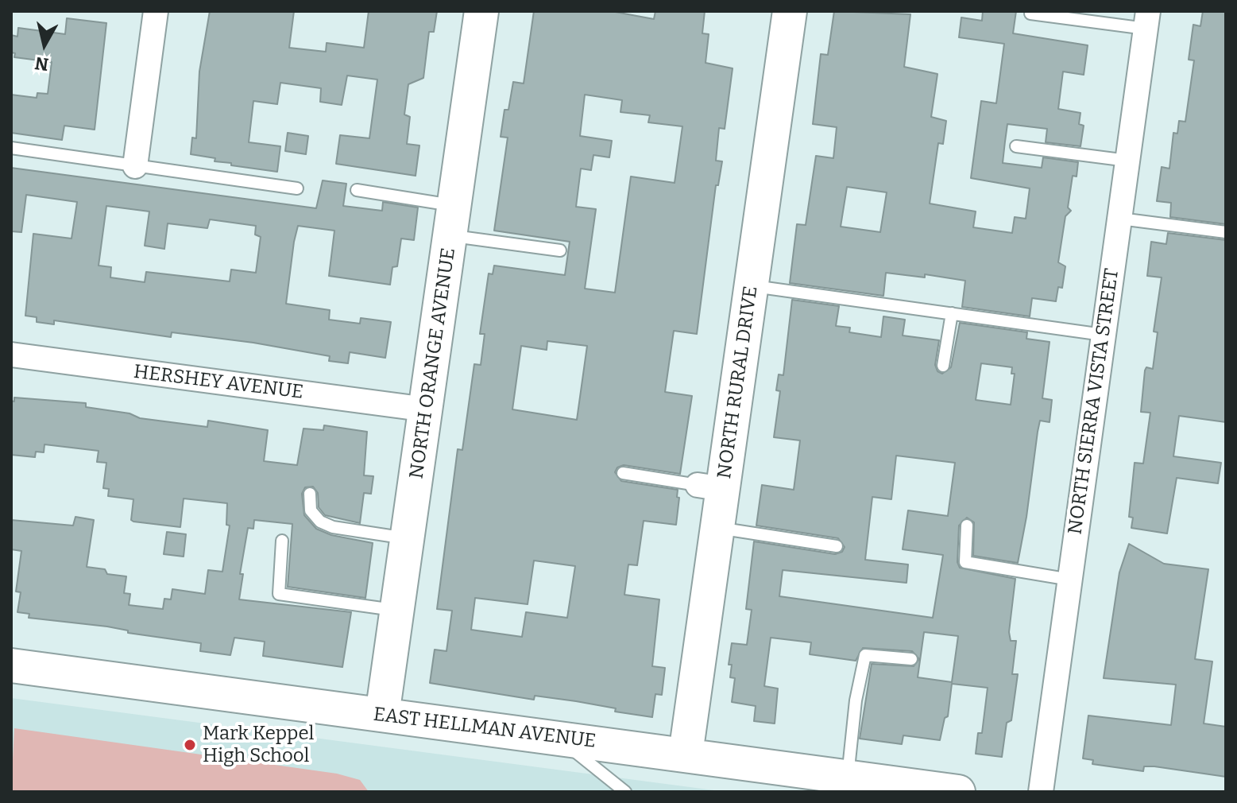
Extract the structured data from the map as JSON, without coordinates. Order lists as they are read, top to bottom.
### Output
{
  "streets": {
    "street": [
      "NORTH ORANGE AVENUE",
      "HERSHEY AVENUE",
      "NORTH RURAL DRIVE",
      "NORTH SIERRA VISTA STREET",
      "EAST HELLMAN AVENUE"
    ]
  },
  "crossings": [
    ["NORTH ORANGE AVENUE", "HERSHEY AVENUE"],
    ["NORTH ORANGE AVENUE", "EAST HELLMAN AVENUE"],
    ["NORTH RURAL DRIVE", "EAST HELLMAN AVENUE"]
  ],
  "places": ["Mark Keppel High School"],
  "north": "bottom"
}
